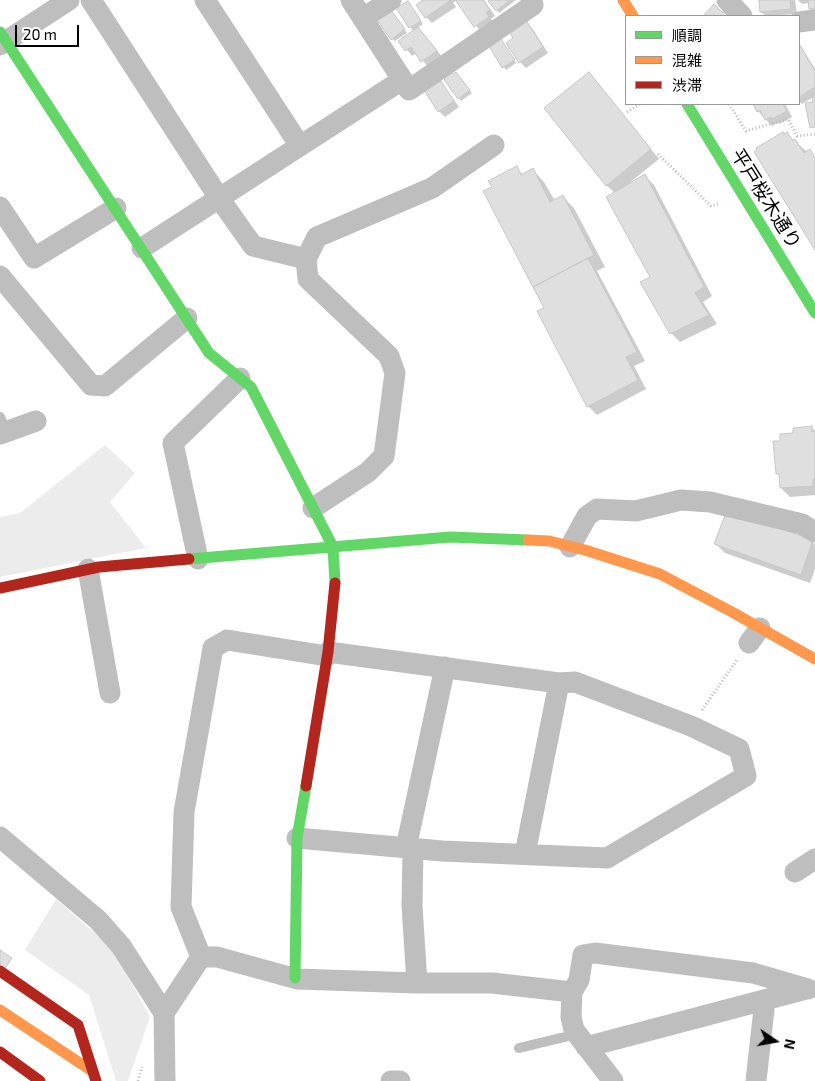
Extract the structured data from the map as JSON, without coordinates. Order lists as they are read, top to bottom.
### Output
{
  "streets": {
    "main road": ["平戸桜木通り"]
  },
  "legend": ["順調", "混雑", "渋滞"],
  "scale_bar": "20 m",
  "north": "right"
}
